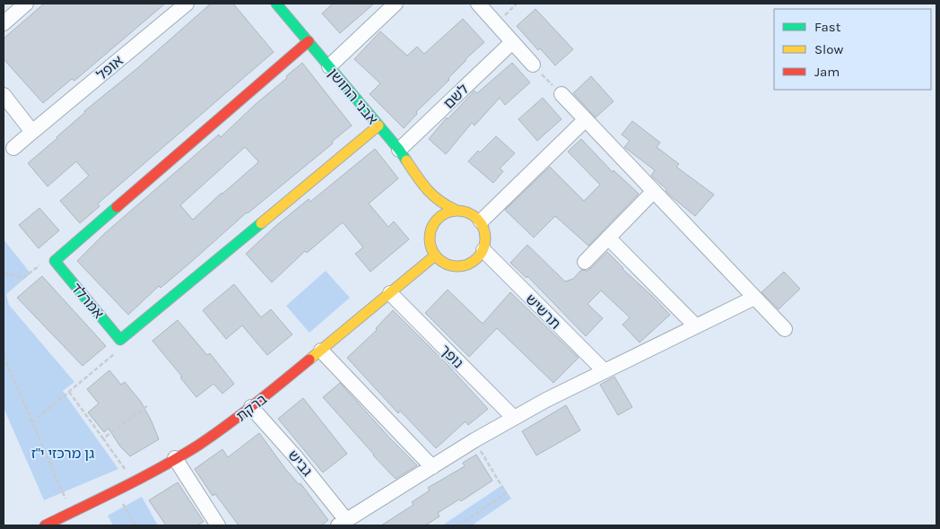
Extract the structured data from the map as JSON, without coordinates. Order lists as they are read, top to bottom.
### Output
{
  "streets": {
    "street": [
      "אופל",
      "אבני החושן",
      "לשם",
      "אמרלד",
      "תרשיש",
      "נופך",
      "ברקת",
      "גביש"
    ]
  },
  "crossings": [
    ["אבני החושן", "לשם"],
    ["אבני החושן", "תרשיש"],
    ["אבני החושן", "ברקת"],
    ["תרשיש", "ברקת"],
    ["נופך", "ברקת"],
    ["ברקת", "גביש"]
  ],
  "parks": ["גן מרכזי י\"ז"],
  "legend": ["Fast", "Slow", "Jam"]
}
